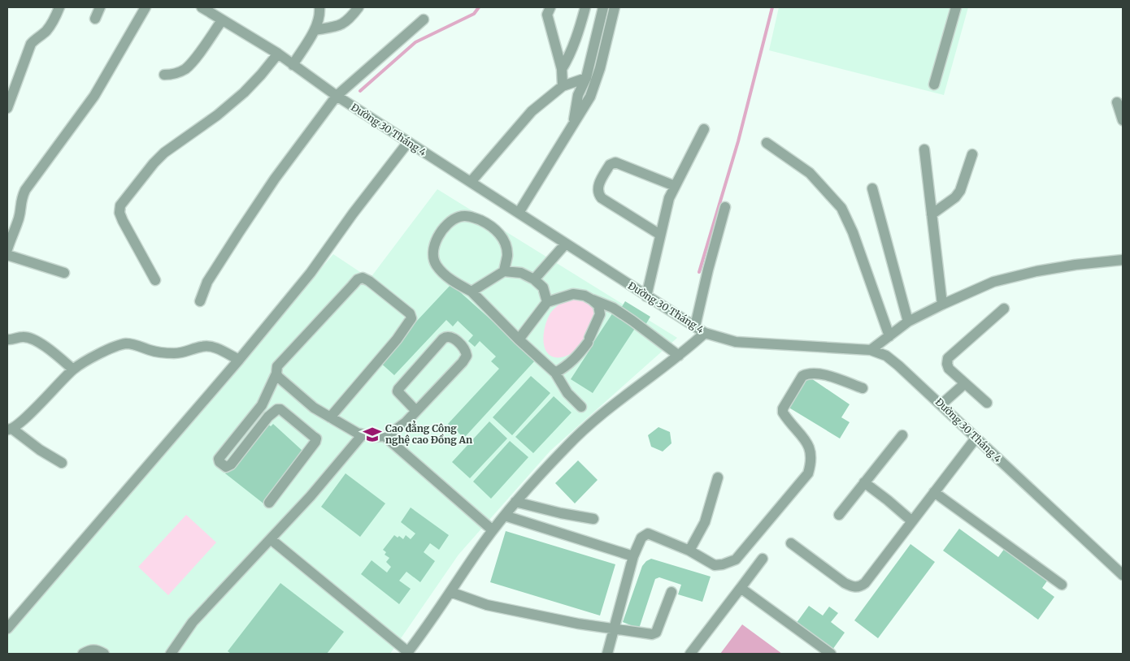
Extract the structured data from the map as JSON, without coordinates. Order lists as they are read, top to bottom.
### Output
{
  "streets": {
    "street": ["Đường 30 Tháng 4"]
  },
  "places": {
    "school or university": ["Cao đẳng Công nghệ cao Đồng An"]
  }
}
